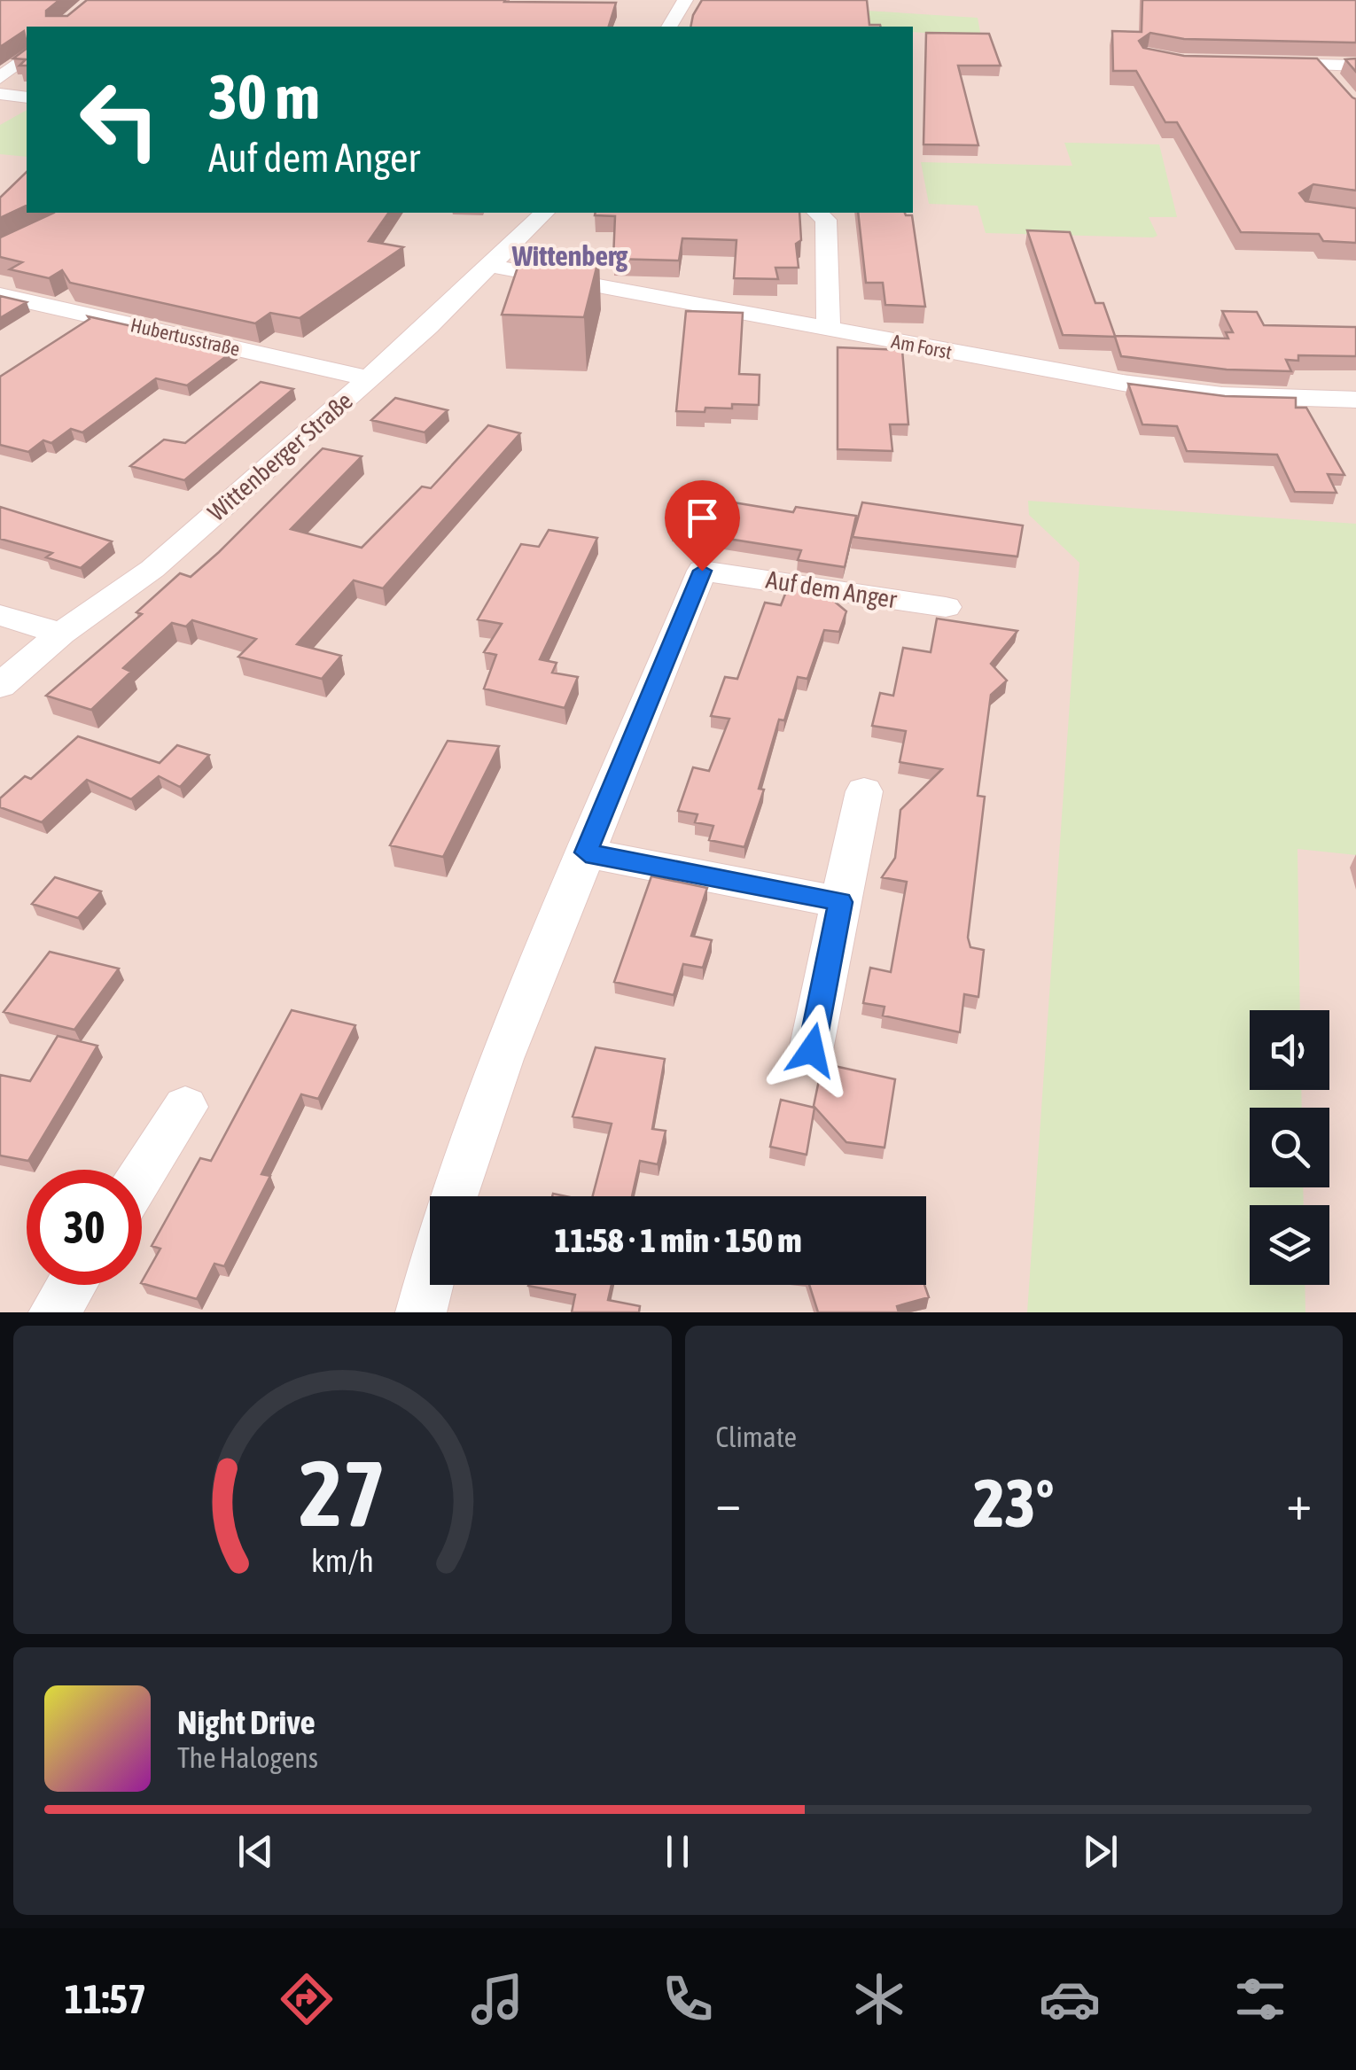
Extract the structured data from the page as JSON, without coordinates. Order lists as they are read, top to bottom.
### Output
{
  "streets": {
    "street": [
      "Hubertusstraße",
      "Am Forst",
      "Wittenberger Straße",
      "Auf dem Anger"
    ]
  },
  "crossings": [
    ["Hubertusstraße", "Wittenberger Straße"],
    ["Am Forst", "Wittenberger Straße"]
  ],
  "districts": ["Wittenberg"],
  "page": {
    "turn": ["30 m", "Auf dem Anger"],
    "limit": "30",
    "trip": "11:58 · 1 min · 150 m",
    "tile": "Climate",
    "heat": ["−", "23°", "+"],
    "song": ["Night Drive", "The Halogens"],
    "tabs": "11:57",
    "gauge": ["27", "km/h"]
  }
}
